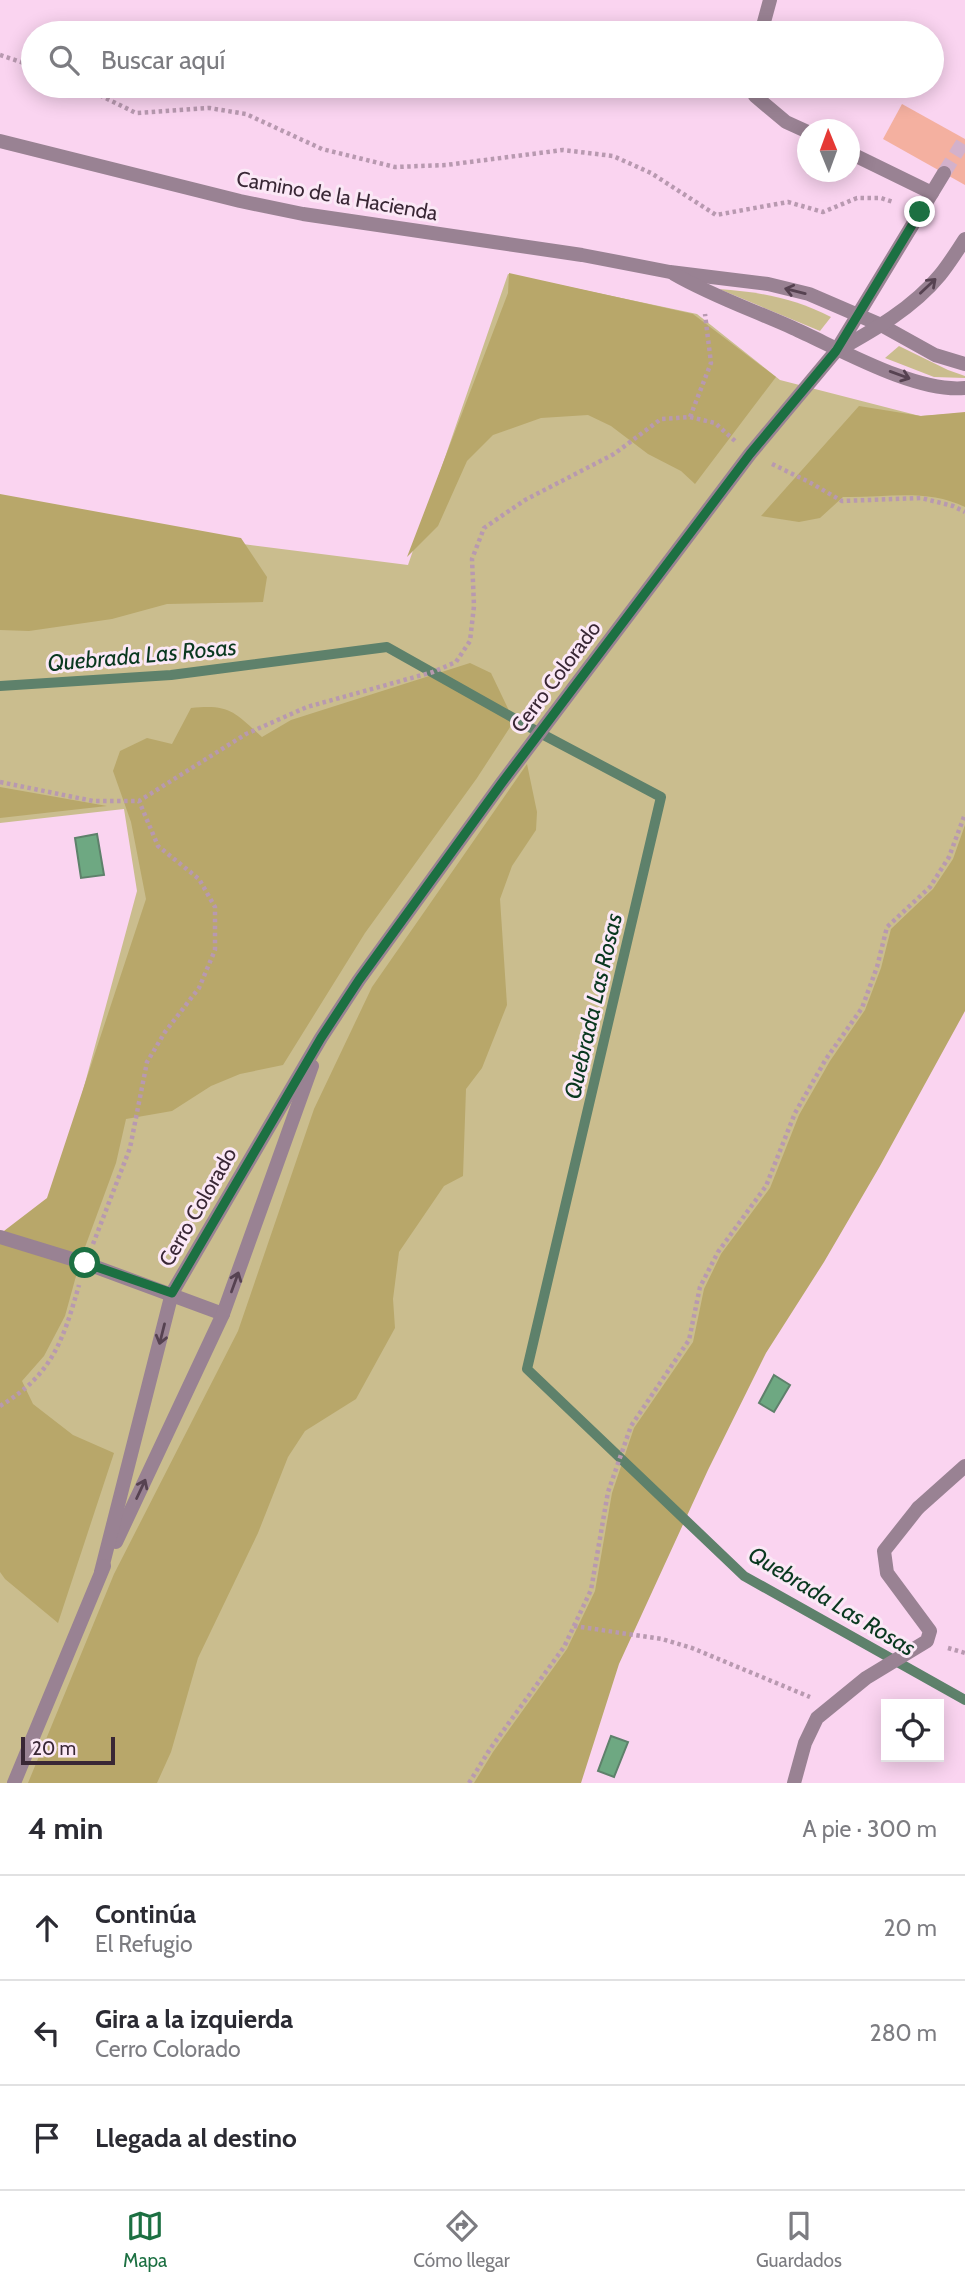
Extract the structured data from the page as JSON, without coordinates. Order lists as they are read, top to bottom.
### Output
{
  "streets": {
    "street": ["Camino de la Hacienda", "Cerro Colorado"]
  },
  "crossings": [
    ["Camino de la Hacienda", "Cerro Colorado"]
  ],
  "water": ["Quebrada Las Rosas"],
  "scale_bar": "20 m",
  "north": "top",
  "page": {
    "search": "Buscar aquí",
    "scale": "20 m",
    "heading": ["4 min", "A pie · 300 m"],
    "list": [
      ["Continúa", "El Refugio", "20 m"],
      ["Gira a la izquierda", "Cerro Colorado", "280 m"],
      "Llegada al destino"
    ],
    "nav": ["Mapa", "Cómo llegar", "Guardados"]
  }
}
